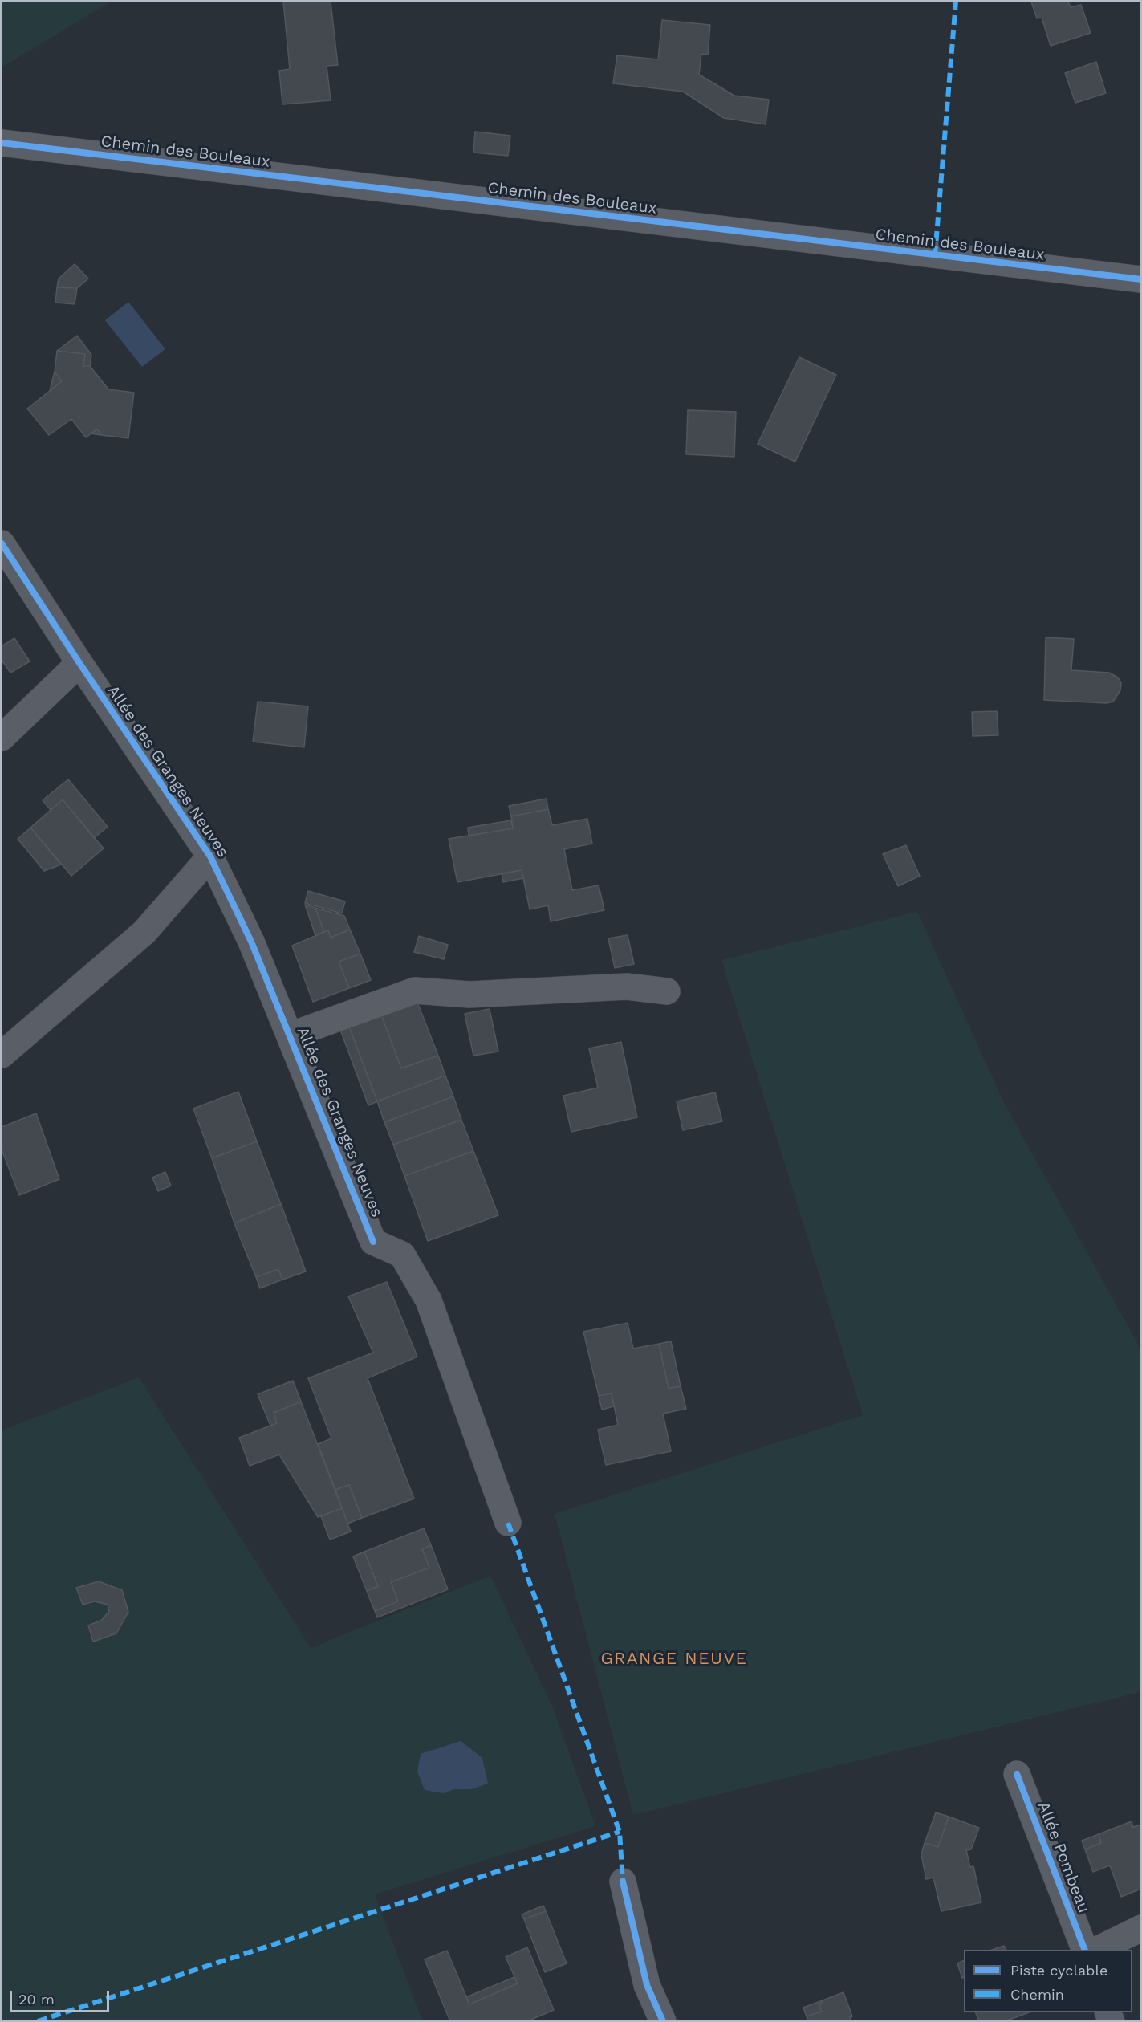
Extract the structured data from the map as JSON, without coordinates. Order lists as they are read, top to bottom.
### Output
{
  "streets": {
    "street": ["Chemin des Bouleaux", "Allée des Granges Neuves", "Allée Pombeau"]
  },
  "districts": ["GRANGE NEUVE"],
  "legend": ["Piste cyclable", "Chemin"],
  "scale_bar": "20 m"
}
